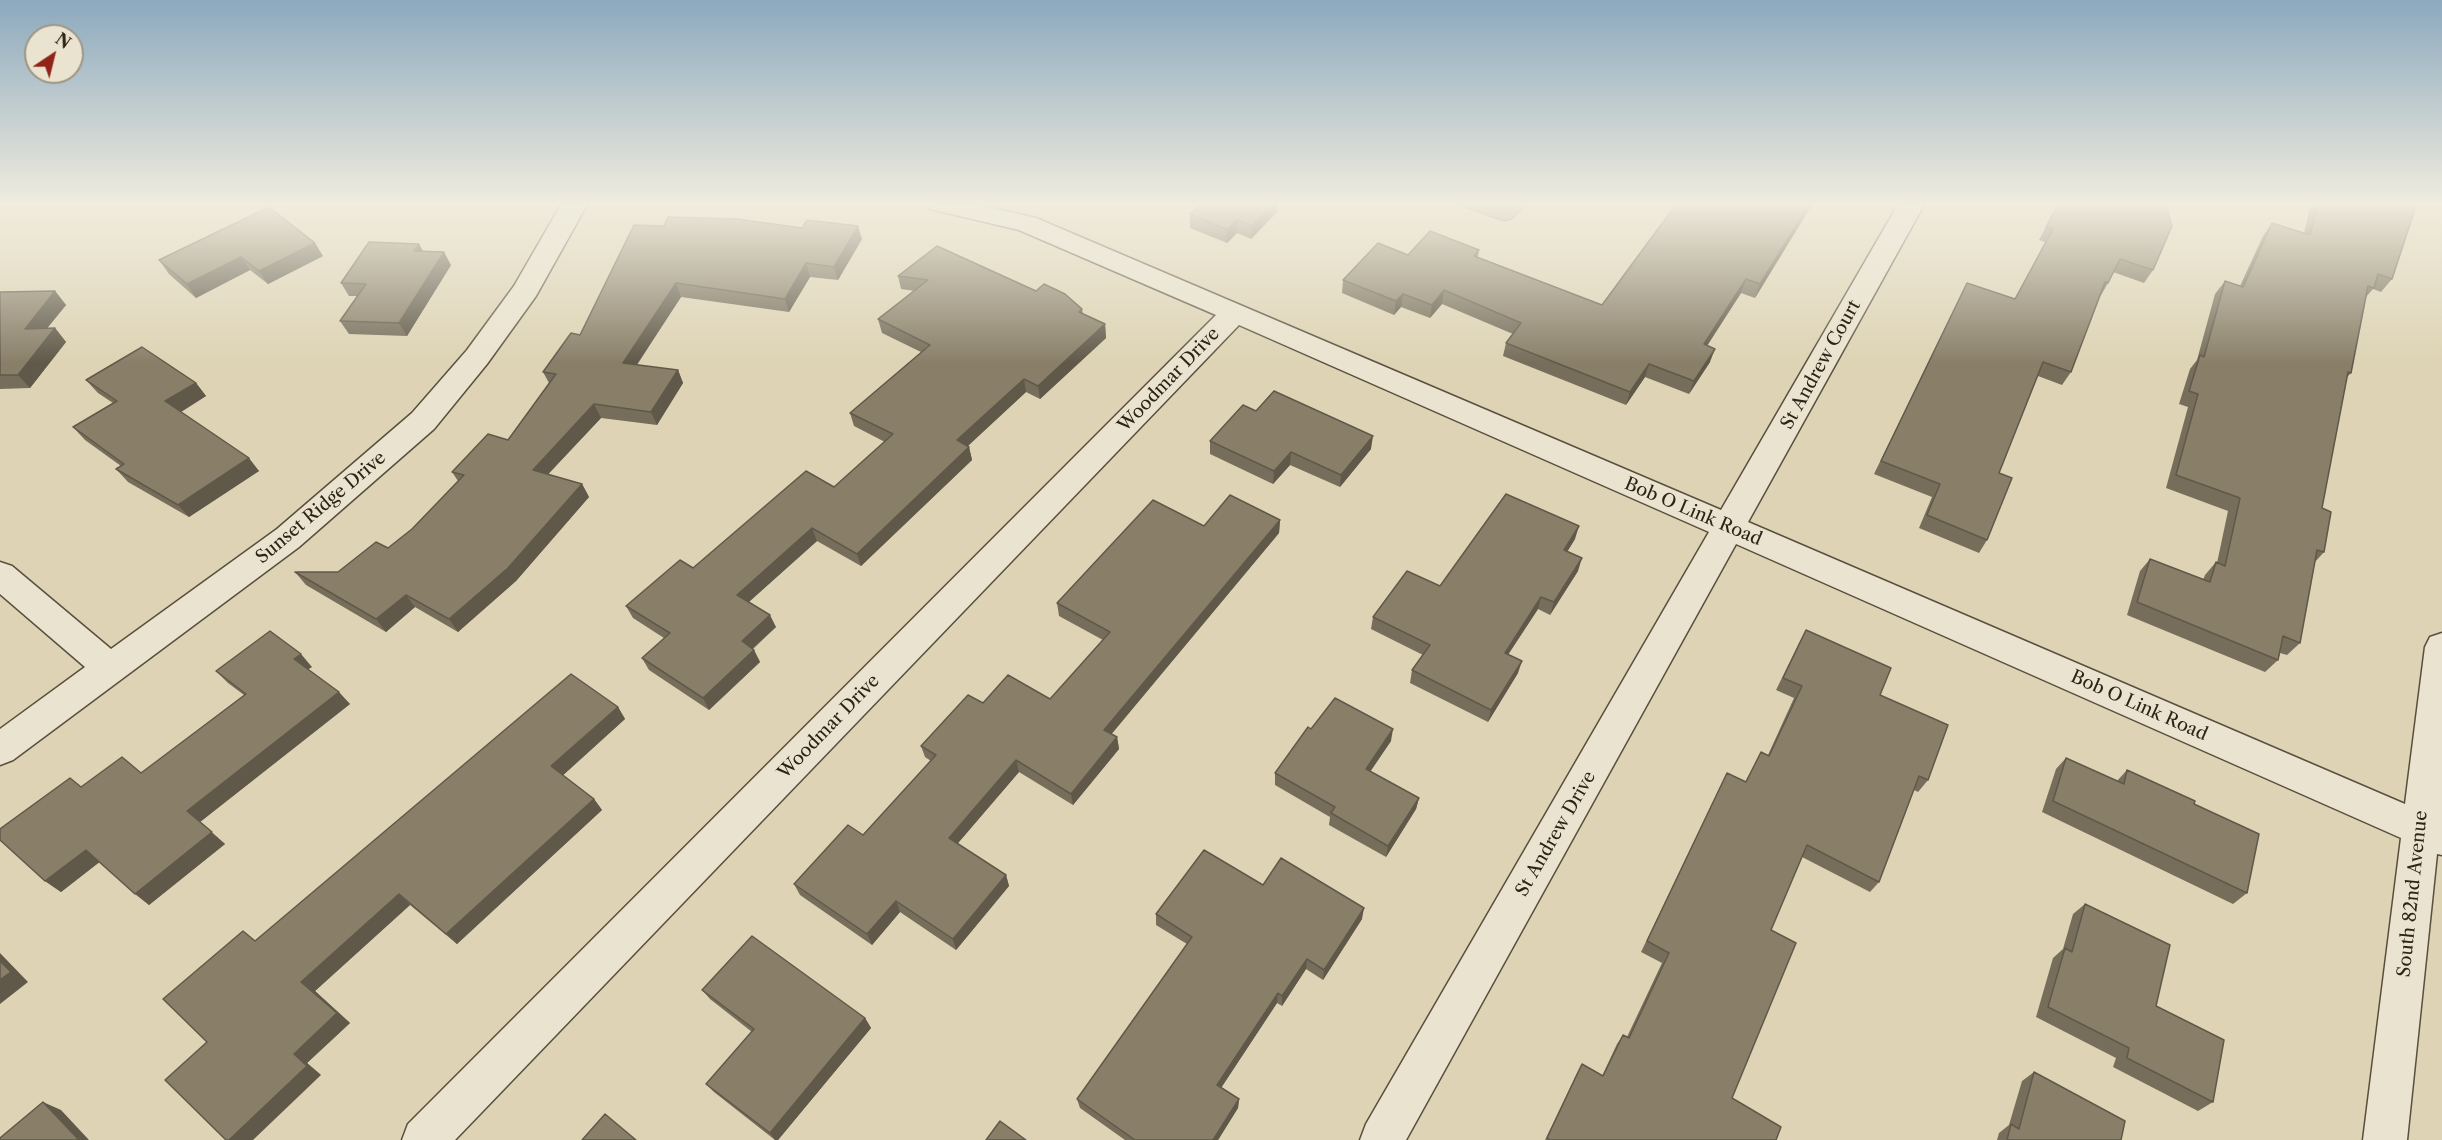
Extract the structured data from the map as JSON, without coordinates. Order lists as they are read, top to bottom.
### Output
{
  "streets": {
    "street": [
      "St Andrew Court",
      "Woodmar Drive",
      "Sunset Ridge Drive",
      "Bob O Link Road",
      "St Andrew Drive",
      "South 82nd Avenue"
    ]
  },
  "crossings": [
    ["St Andrew Court", "Bob O Link Road"],
    ["St Andrew Court", "St Andrew Drive"],
    ["Woodmar Drive", "Bob O Link Road"],
    ["Bob O Link Road", "St Andrew Drive"],
    ["Bob O Link Road", "South 82nd Avenue"]
  ],
  "north": "top right"
}
